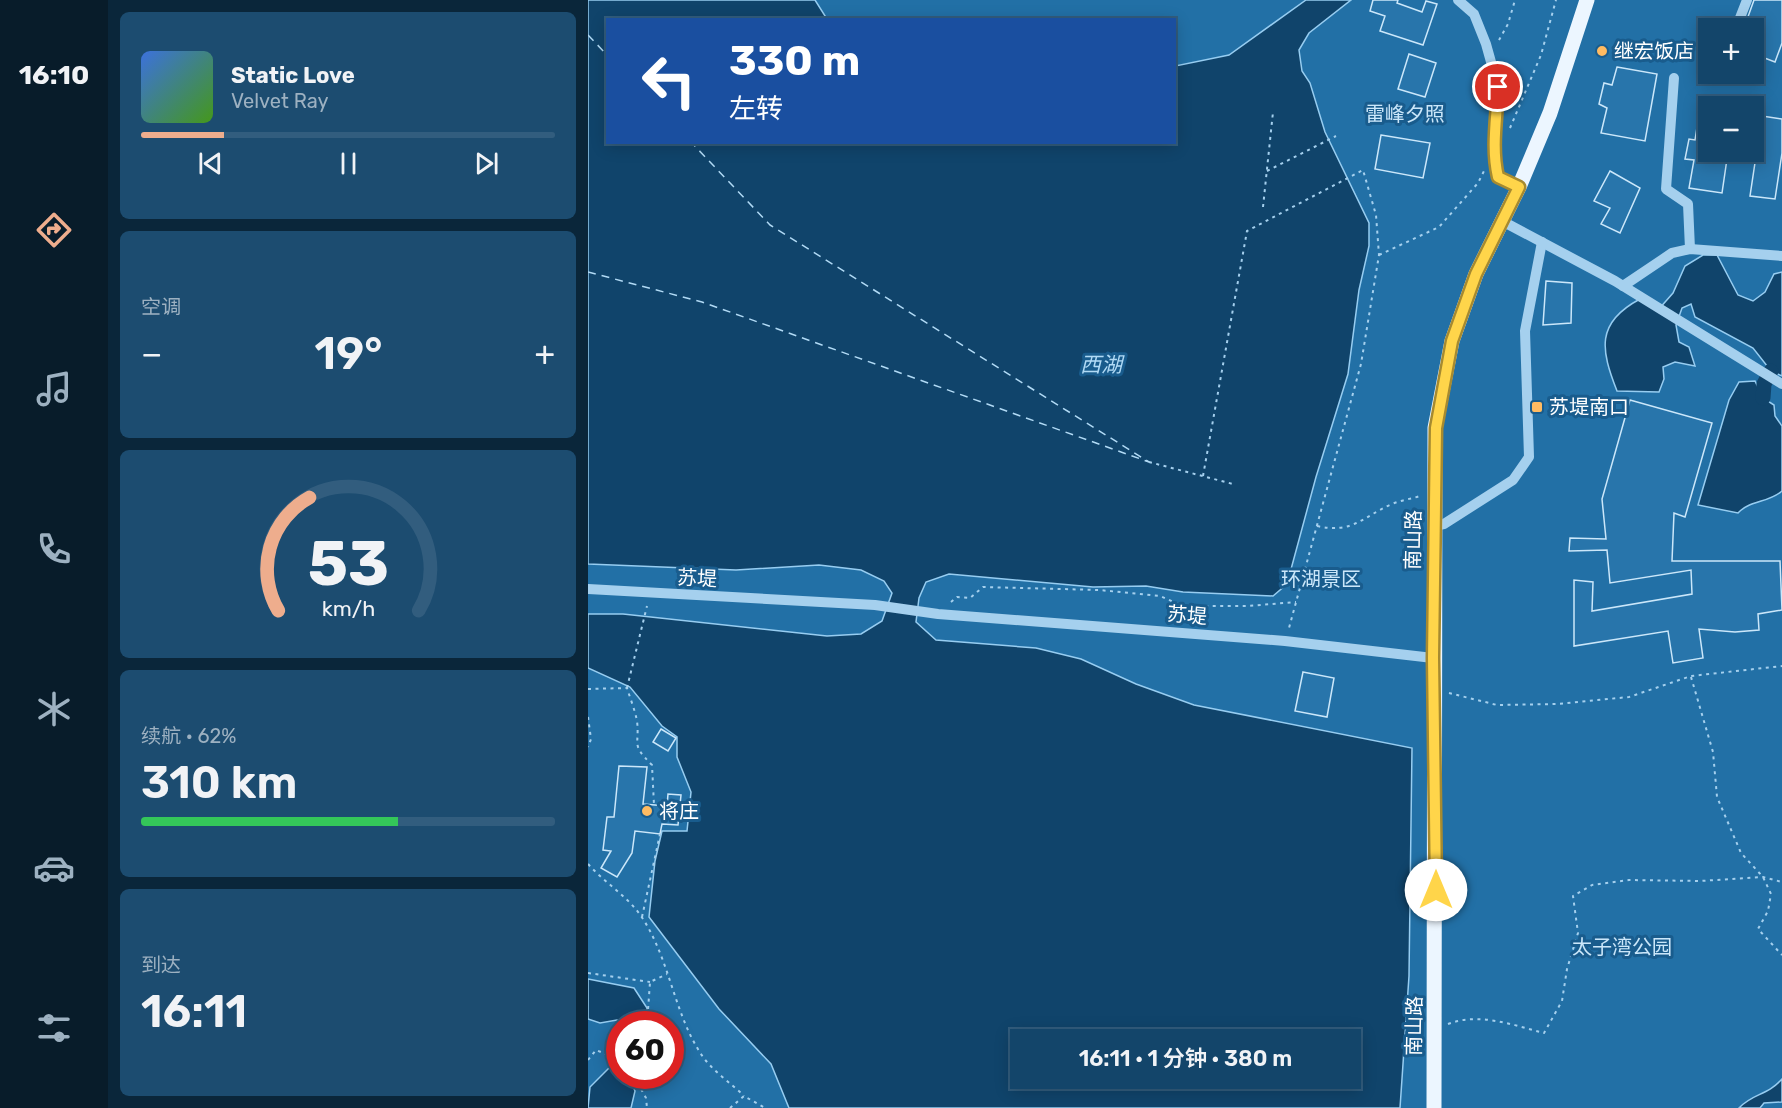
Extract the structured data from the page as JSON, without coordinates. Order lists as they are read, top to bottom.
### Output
{
  "streets": {
    "main road": ["南山路"],
    "street": ["苏堤"]
  },
  "crossings": [
    ["南山路", "苏堤"]
  ],
  "water": ["西湖"],
  "parks": ["雷峰夕照", "环湖景区", "太子湾公园"],
  "places": {
    "other": ["继宏饭店", "将庄"],
    "transit": ["苏堤南口"]
  },
  "page": {
    "tabs": "16:10",
    "map_buttons": ["+", "−"],
    "turn": ["330 m", "左转"],
    "song": ["Static Love", "Velvet Ray"],
    "tile": [
      "空调",
      ["续航 · 62%", "310 km"],
      ["到达", "16:11"]
    ],
    "heat": ["−", "19°", "+"],
    "limit": "60",
    "trip": "16:11 · 1 分钟 · 380 m",
    "gauge": ["53", "km/h"]
  }
}
